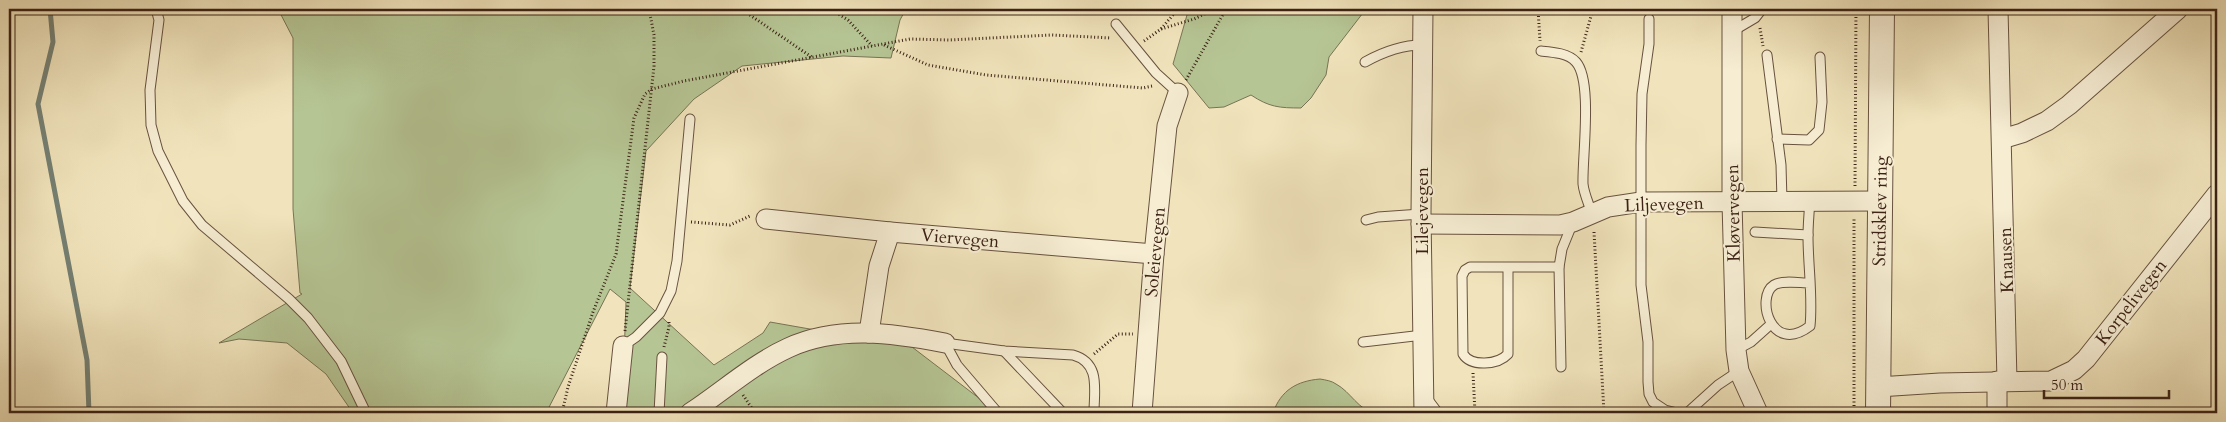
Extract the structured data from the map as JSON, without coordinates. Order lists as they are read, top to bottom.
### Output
{
  "streets": {
    "street": [
      "Liljevegen",
      "Lilejevegen",
      "Stridsklev ring",
      "Kløvervegen",
      "Viervegen",
      "Soleievegen",
      "Knausen",
      "Korpelivegen"
    ]
  },
  "crossings": [
    ["Liljevegen", "Lilejevegen"],
    ["Liljevegen", "Stridsklev ring"],
    ["Liljevegen", "Kløvervegen"],
    ["Stridsklev ring", "Korpelivegen"],
    ["Viervegen", "Soleievegen"],
    ["Knausen", "Korpelivegen"]
  ],
  "scale_bar": "50 m"
}
